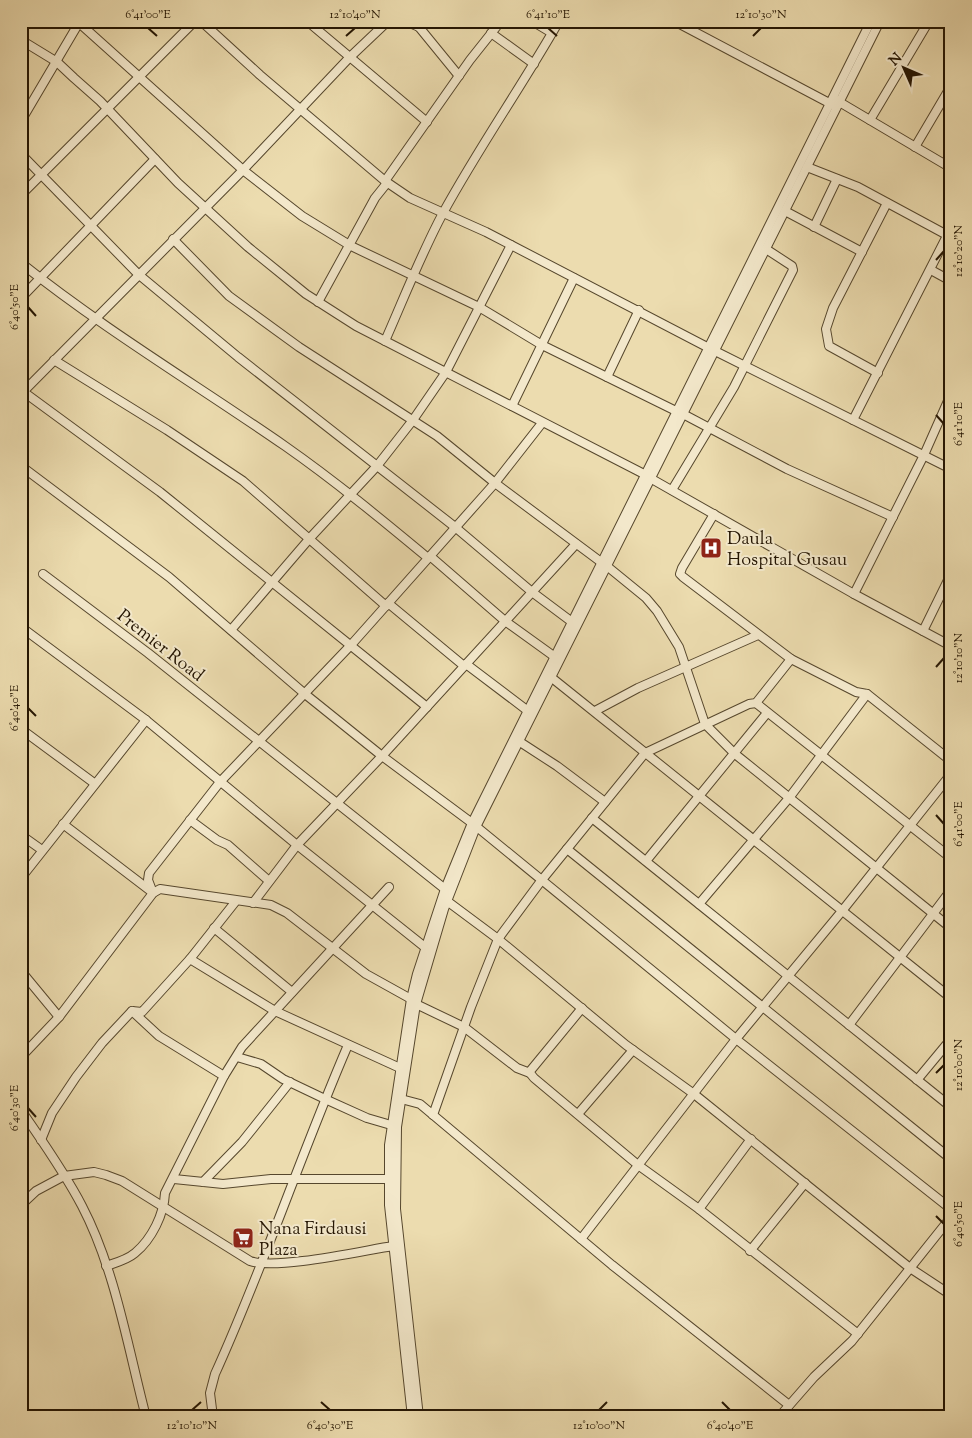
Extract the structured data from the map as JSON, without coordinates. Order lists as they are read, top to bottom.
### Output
{
  "streets": {
    "street": ["Premier Road"]
  },
  "places": {
    "hospital": ["Daula Hospital Gusau"],
    "supermarket": ["Nana Firdausi Plaza"]
  },
  "north": "top left",
  "coordinates": [
    "6°41'00\"E",
    "12°10'40\"N",
    "6°41'10\"E",
    "12°10'30\"N",
    "12°10'20\"N",
    "6°40'50\"E",
    "12°10'10\"N",
    "6°40'40\"E",
    "12°10'00\"N",
    "6°40'30\"E"
  ]
}
